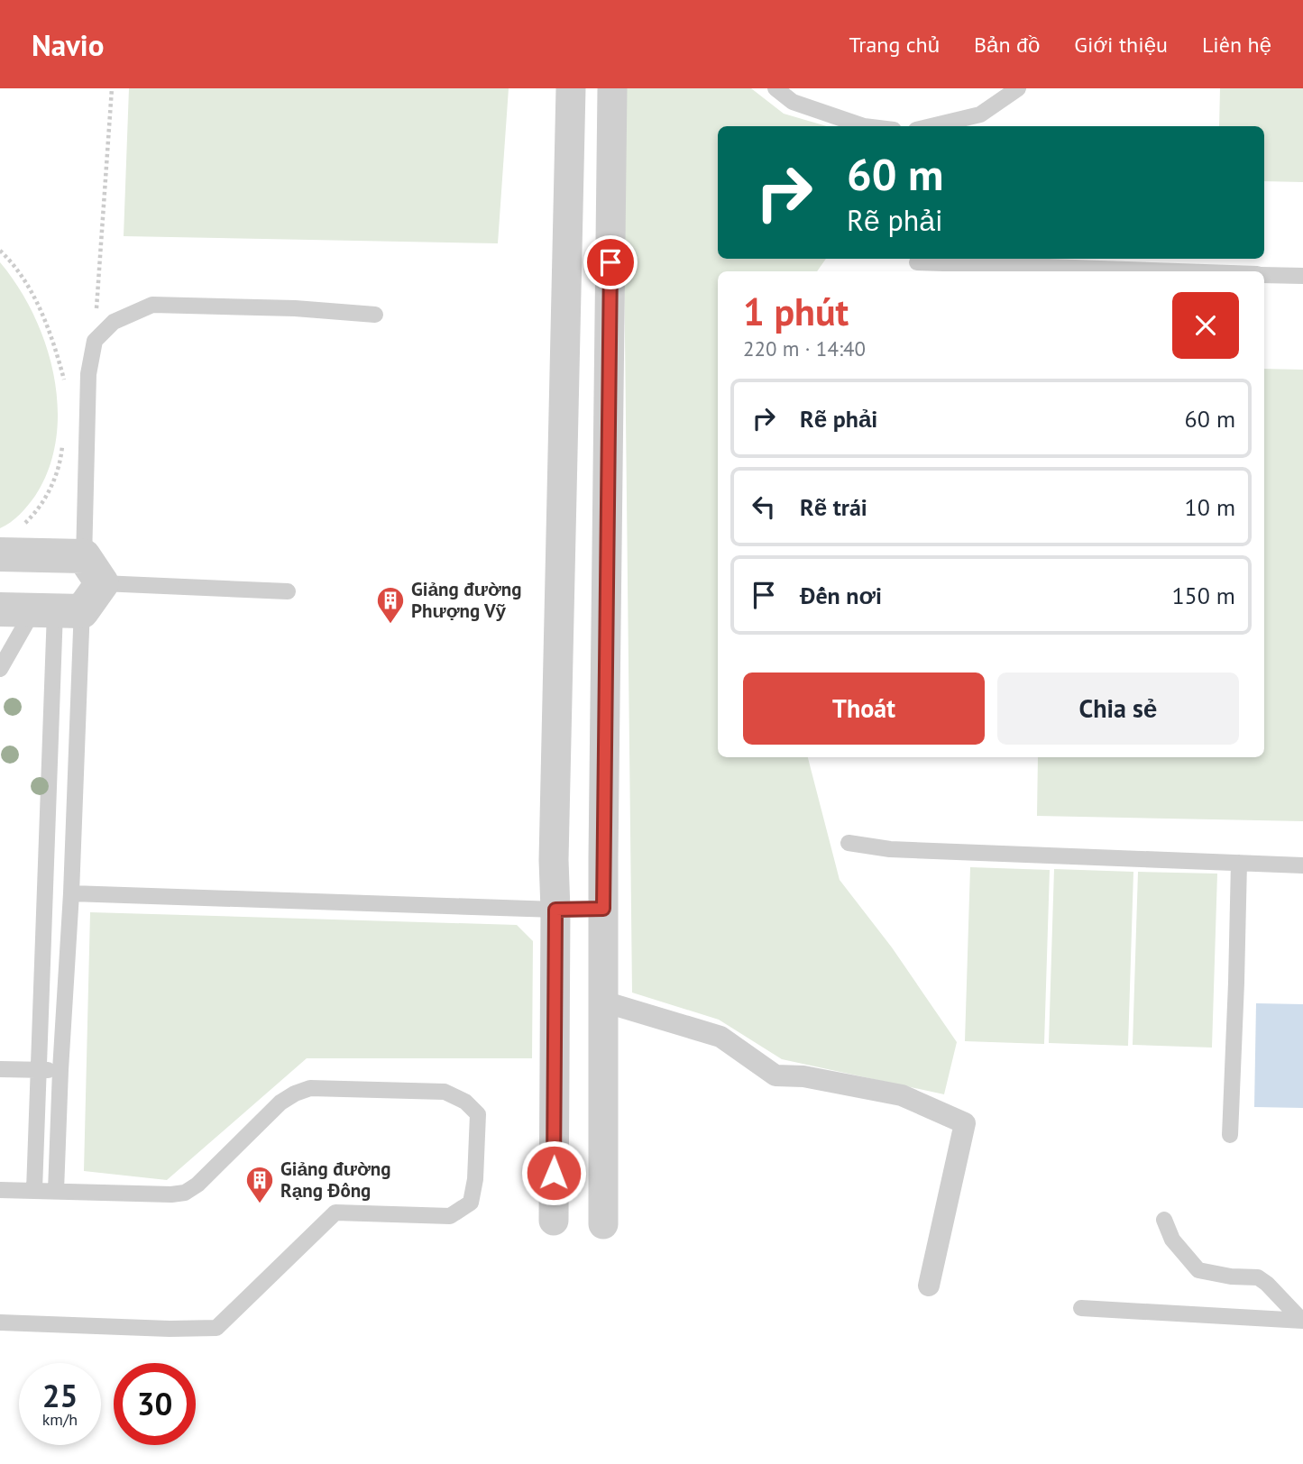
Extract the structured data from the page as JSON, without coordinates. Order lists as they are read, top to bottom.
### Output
{
  "places": {
    "building": ["Giảng đường Phượng Vỹ", "Giảng đường Rạng Đông"]
  },
  "page": {
    "header": "Navio",
    "nav": [
      "Trang chủ",
      "Bản đồ",
      "Giới thiệu",
      "Liên hệ"
    ],
    "turn": ["60 m", "Rẽ phải"],
    "heading": ["1 phút", "220 m · 14:40"],
    "list": [
      {
        "name": "Rẽ phải",
        "value": "60 m"
      },
      {
        "name": "Rẽ trái",
        "value": "10 m"
      },
      {
        "name": "Đến nơi",
        "value": "150 m"
      }
    ],
    "buttons": ["Thoát", "Chia sẻ"],
    "speed": "25 km/h",
    "limit": "30"
  }
}
